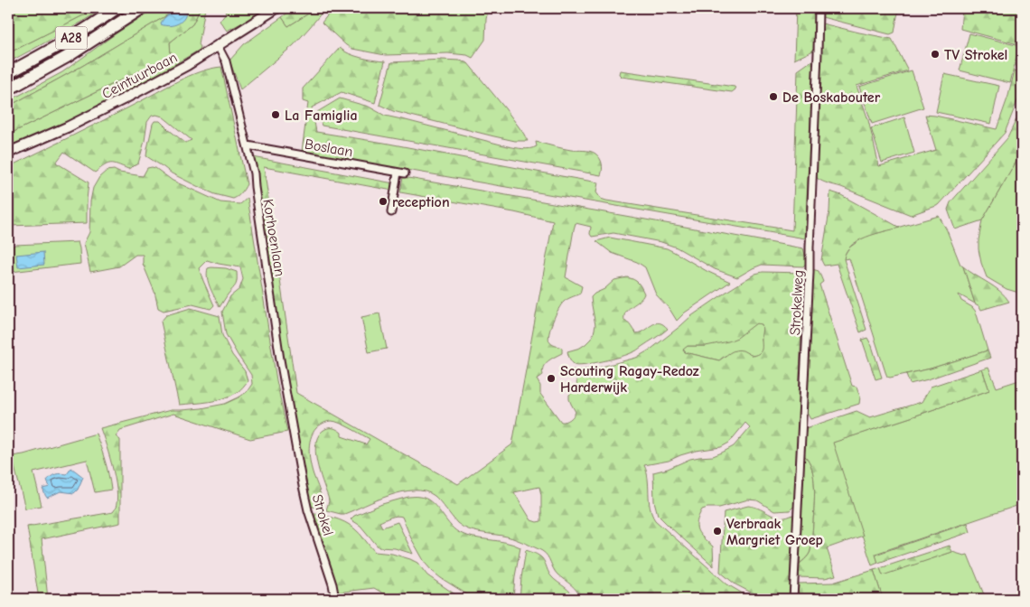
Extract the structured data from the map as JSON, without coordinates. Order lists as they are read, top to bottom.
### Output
{
  "streets": {
    "highway": ["A28"],
    "main road": ["Ceintuurbaan"],
    "street": [
      "Boslaan",
      "Korhoenlaan",
      "Strokelweg",
      "Strokel"
    ]
  },
  "crossings": [
    ["Ceintuurbaan", "Korhoenlaan"],
    ["Boslaan", "Korhoenlaan"],
    ["Korhoenlaan", "Strokel"]
  ],
  "places": [
    "TV Strokel",
    "De Boskabouter",
    "La Famiglia",
    "reception",
    "Scouting Ragay-Redoz Harderwijk",
    "Verbraak Margriet Groep"
  ]
}
